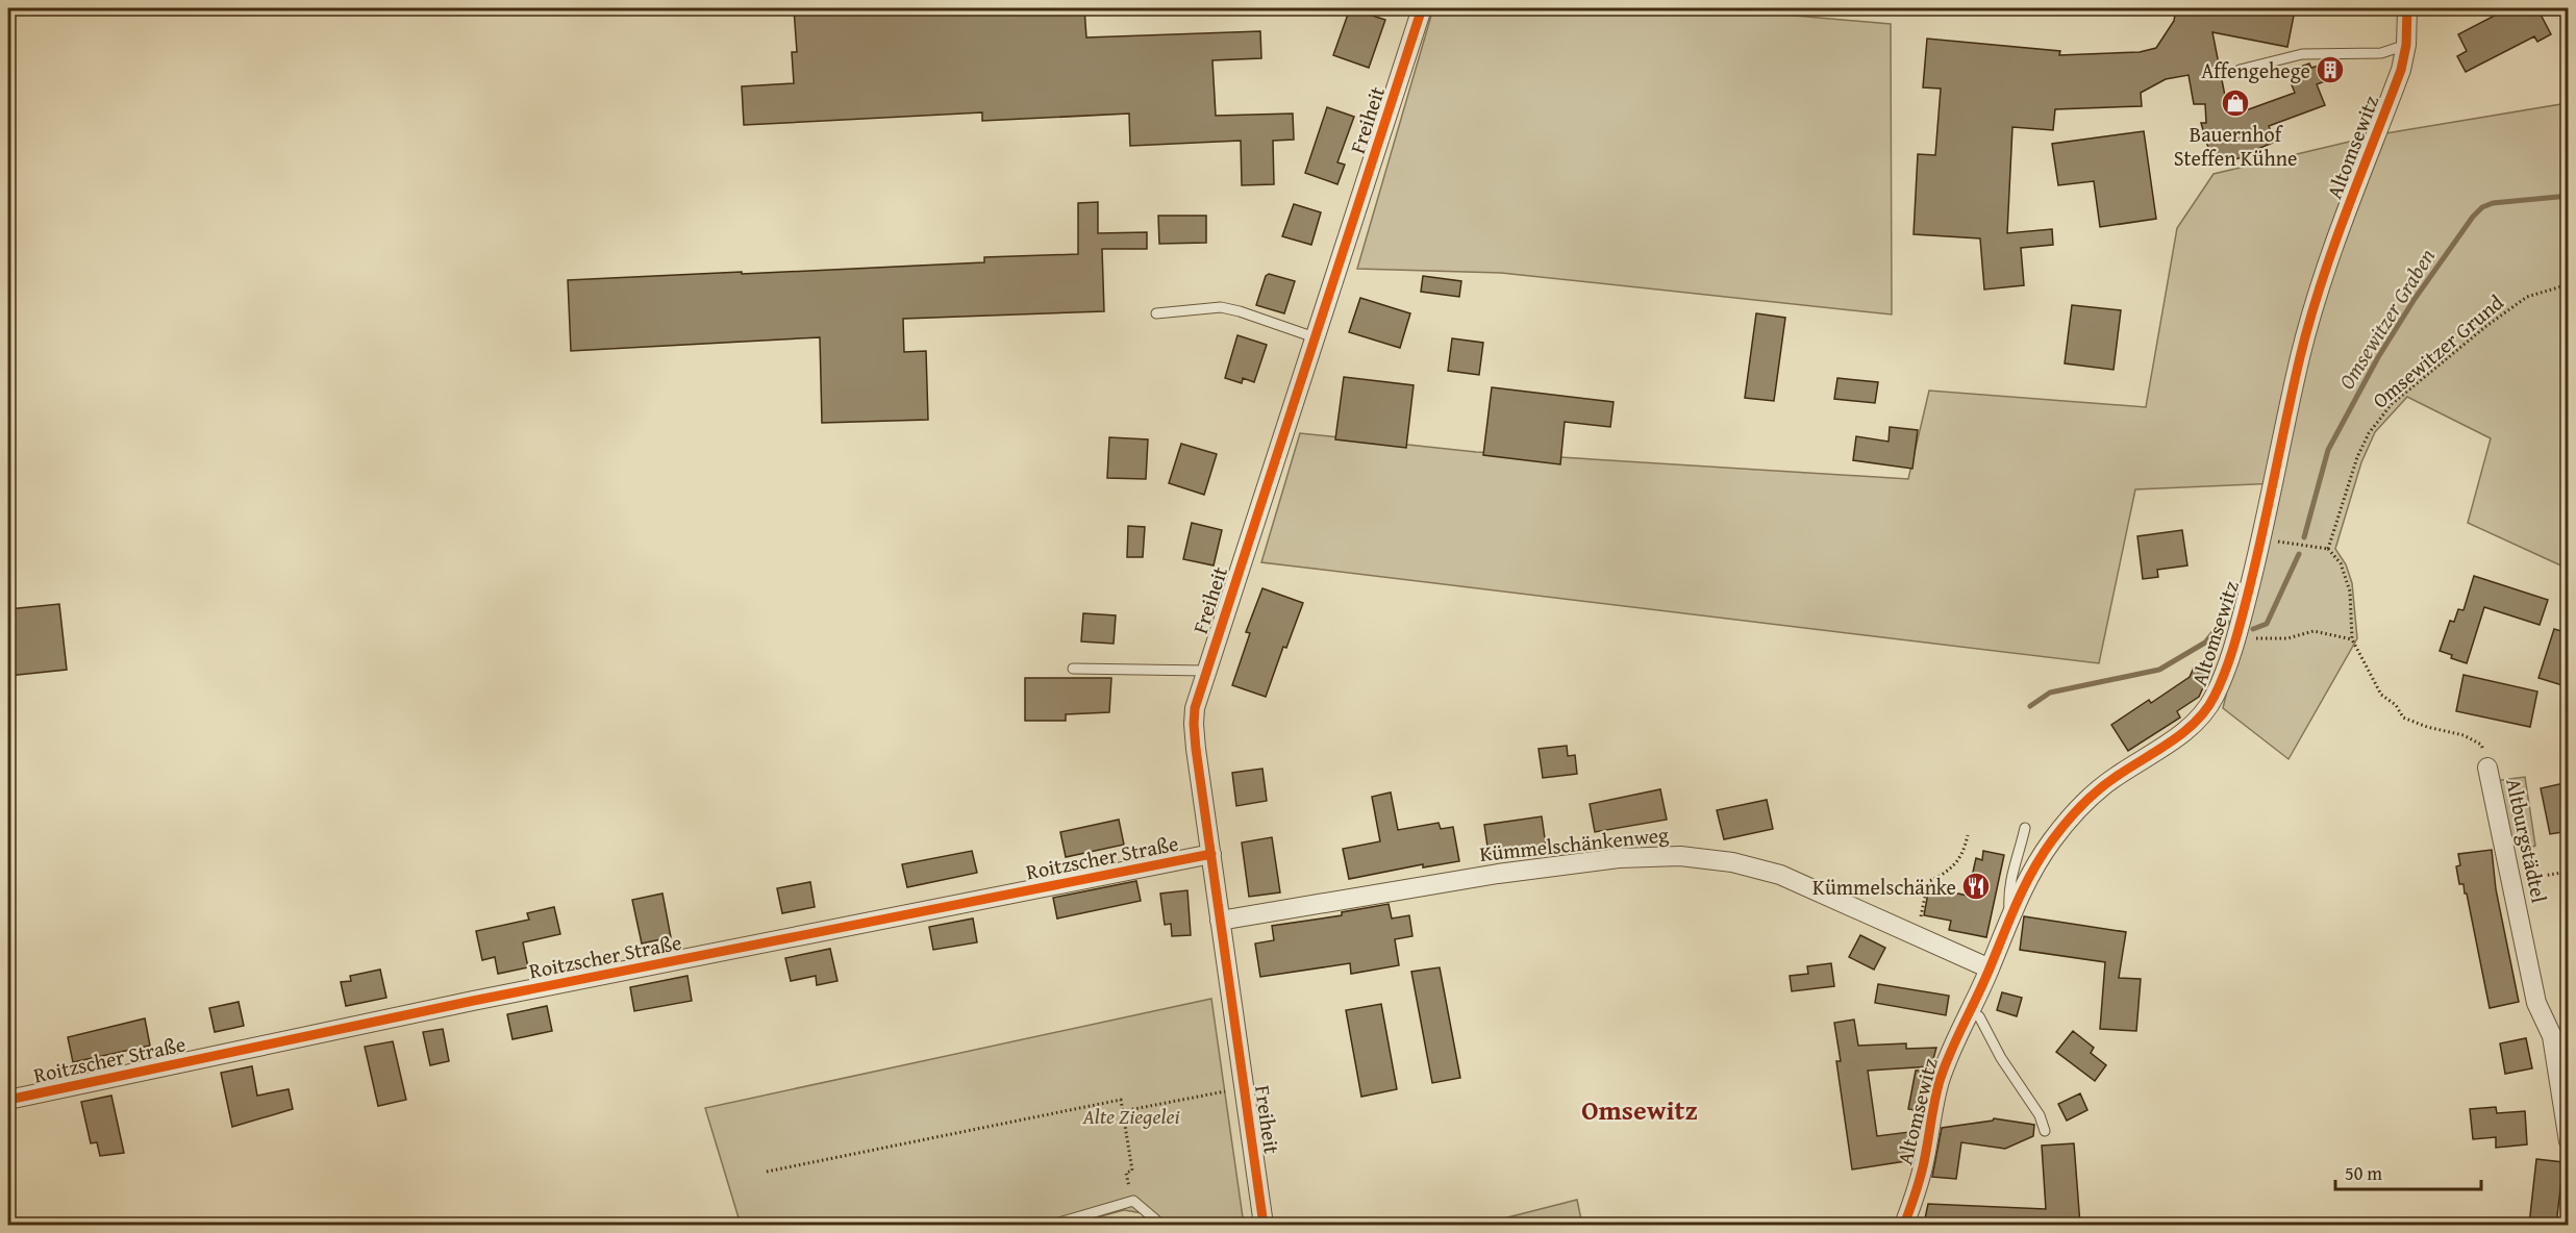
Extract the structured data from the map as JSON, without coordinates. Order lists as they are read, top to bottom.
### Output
{
  "streets": {
    "street": [
      "Freiheit",
      "Altomsewitz",
      "Altburgstädtel",
      "Kümmelschänkenweg",
      "Roitzscher Straße"
    ],
    "path": ["Omsewitzer Grund"]
  },
  "crossings": [
    ["Freiheit", "Kümmelschänkenweg"],
    ["Freiheit", "Roitzscher Straße"],
    ["Altomsewitz", "Kümmelschänkenweg"]
  ],
  "districts": ["Omsewitz"],
  "water": ["Omsewitzer Graben"],
  "parks": ["Alte Ziegelei"],
  "places": {
    "building": ["Affengehege"],
    "shop": ["Bauernhof Steffen Kühne"],
    "restaurant": ["Kümmelschänke"]
  },
  "scale_bar": "50 m"
}
